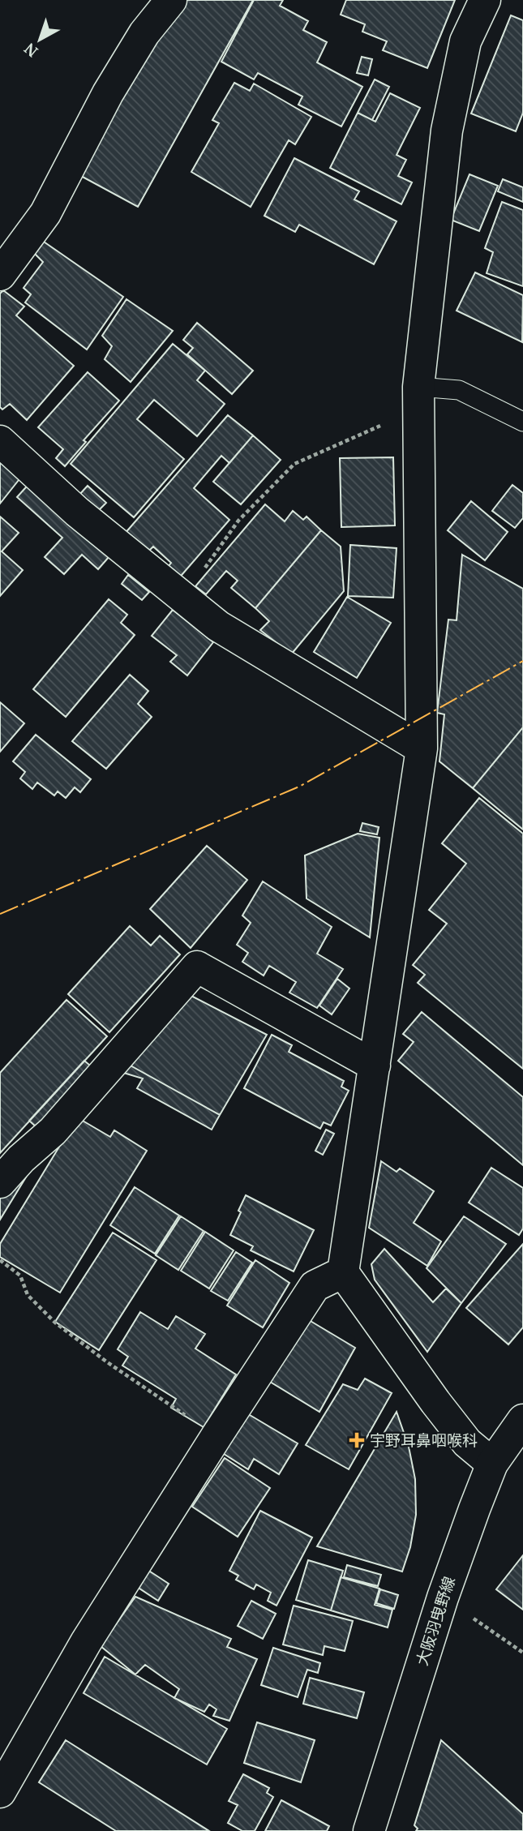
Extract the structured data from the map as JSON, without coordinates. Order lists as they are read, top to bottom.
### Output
{
  "streets": {
    "street": ["大阪羽曳野線"]
  },
  "places": {
    "health": ["宇野耳鼻咽喉科"]
  },
  "north": "bottom left"
}
